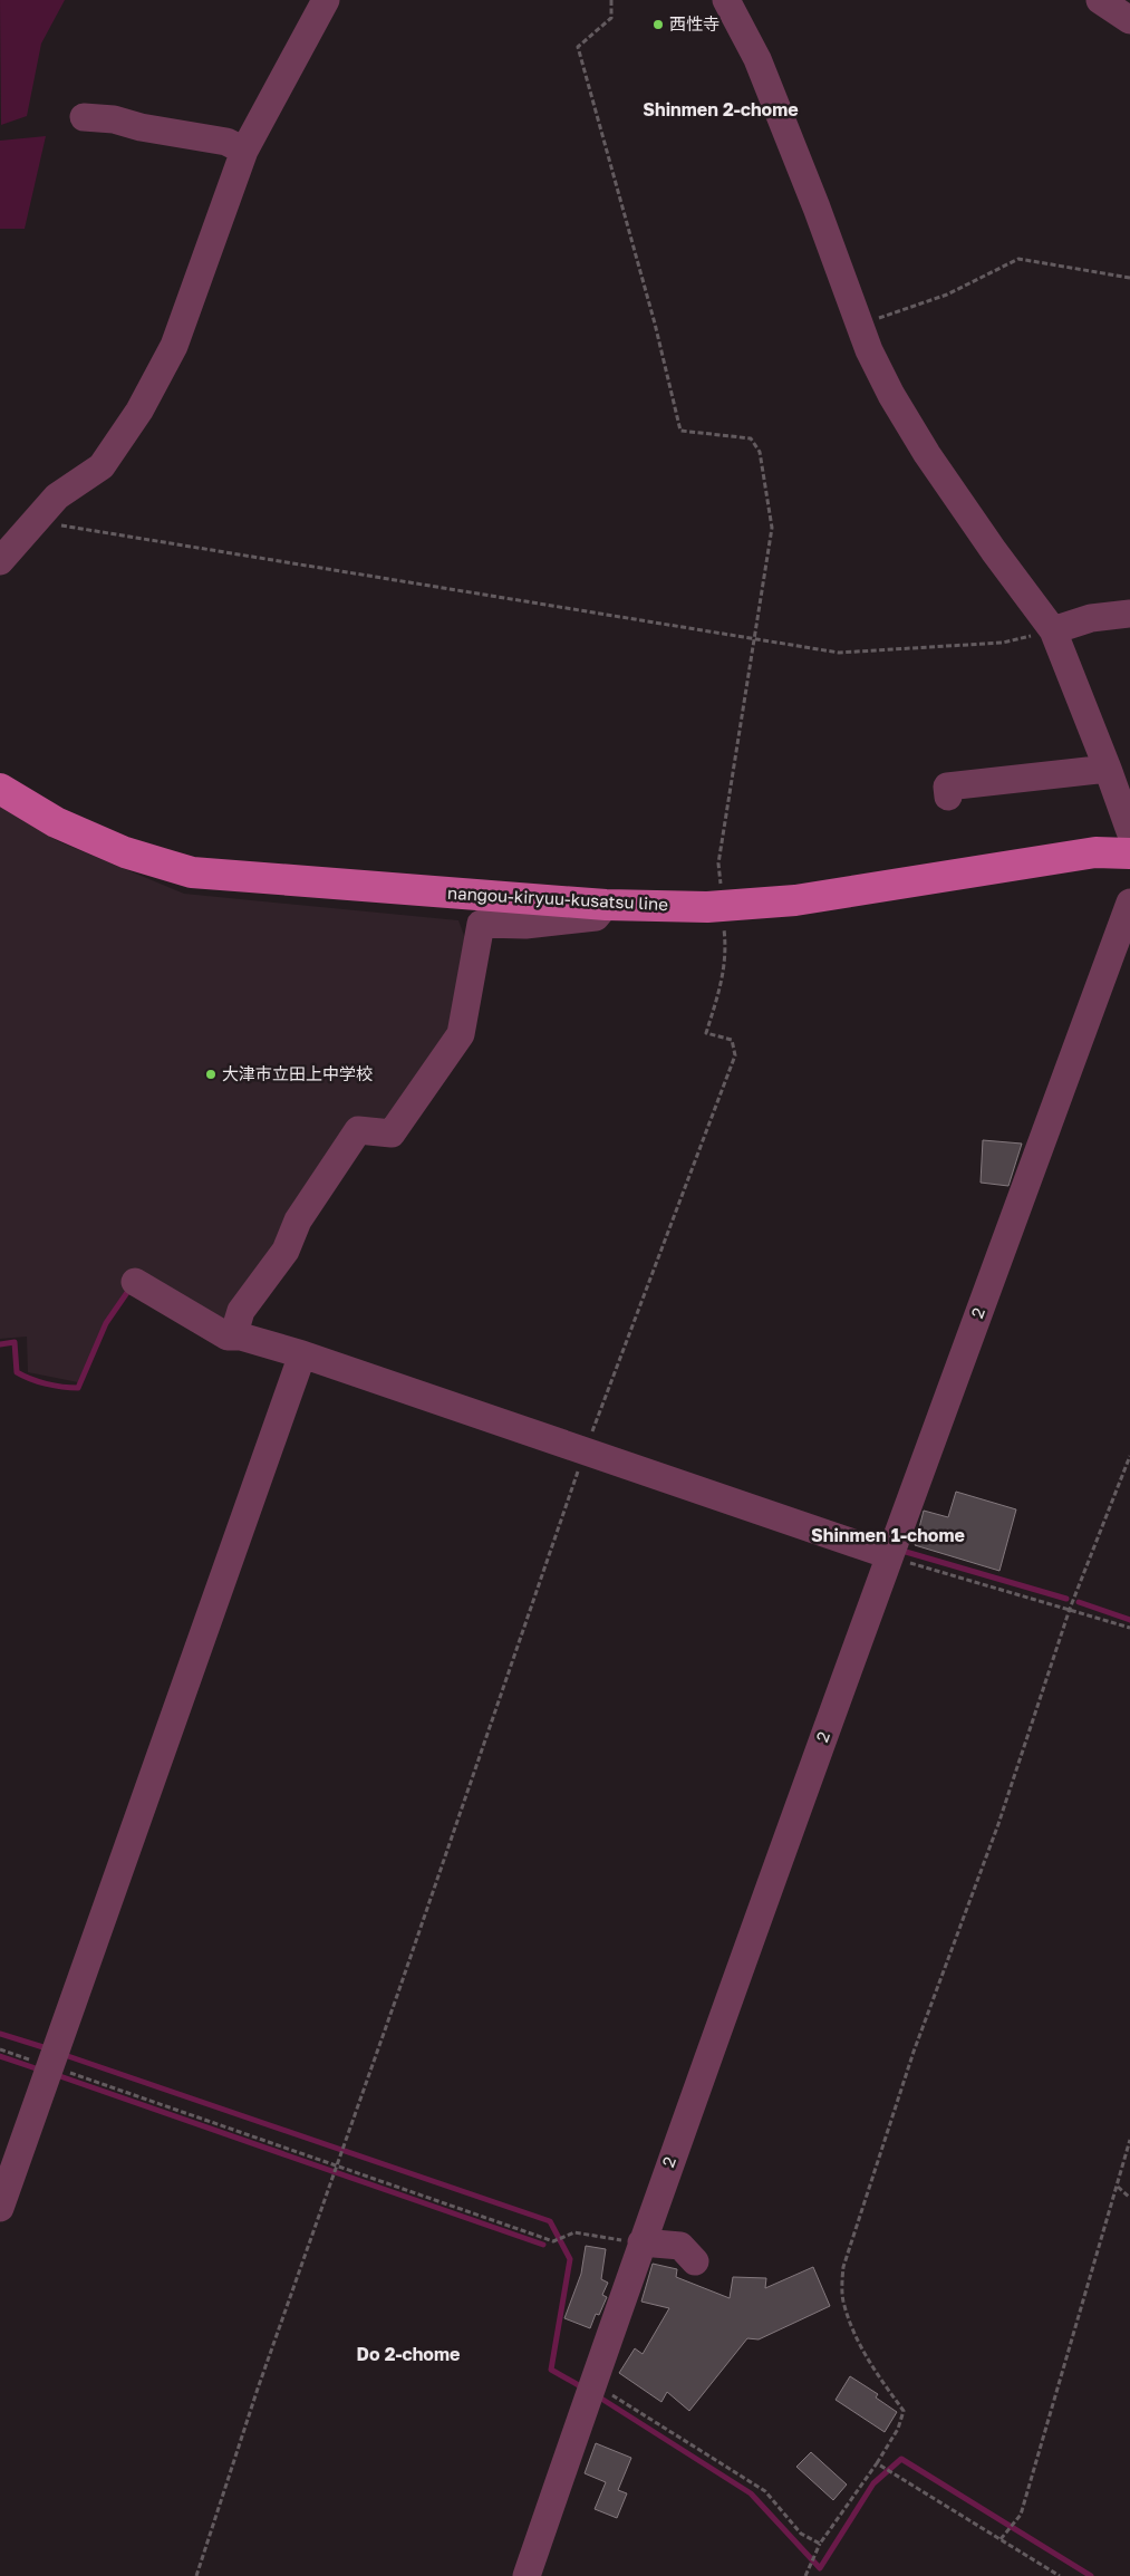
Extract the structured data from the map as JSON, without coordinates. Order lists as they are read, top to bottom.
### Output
{
  "streets": {
    "main road": ["nangou-kiryuu-kusatsu line"],
    "street": ["2"]
  },
  "districts": ["Shinmen 2-chome", "Shinmen 1-chome", "Do 2-chome"],
  "places": ["西性寺", "大津市立田上中学校"]
}
